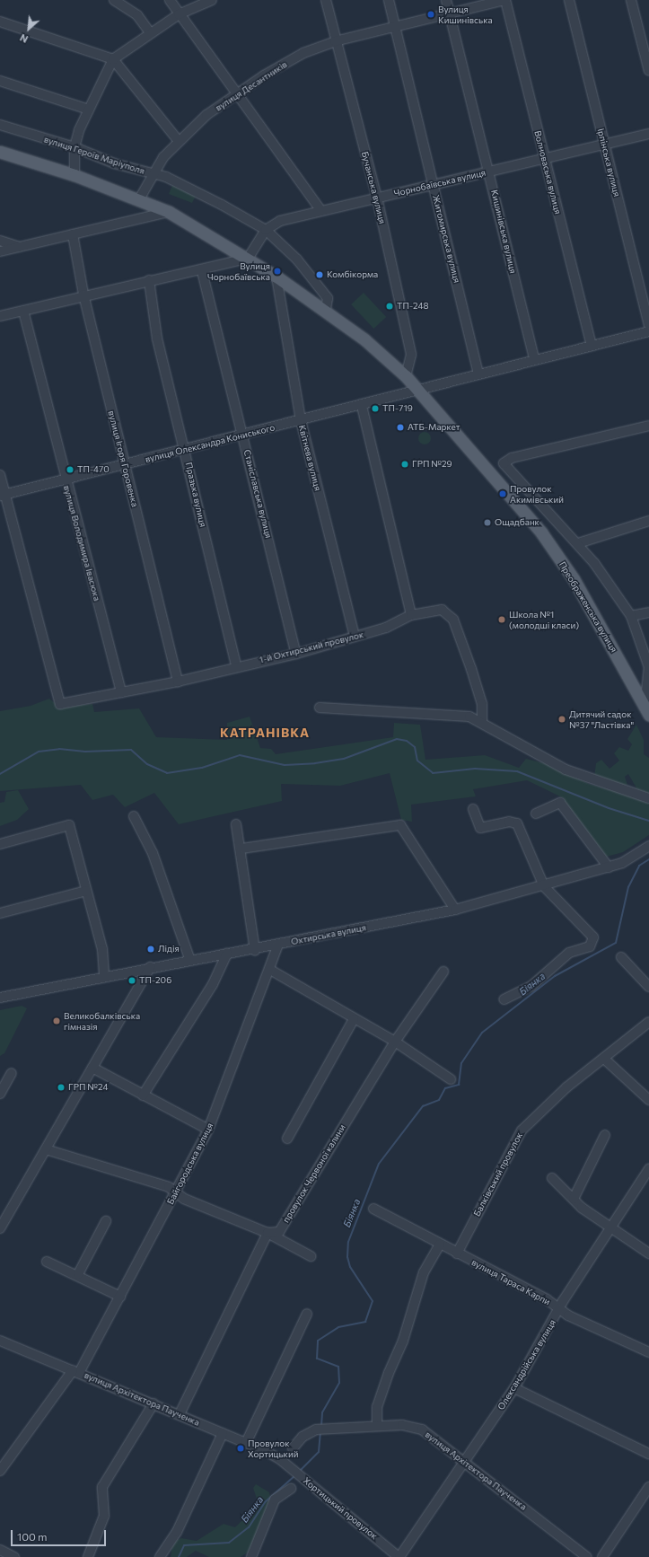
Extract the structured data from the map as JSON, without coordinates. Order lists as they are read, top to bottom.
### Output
{
  "streets": {
    "main road": ["Преображенська вулиця"],
    "street": [
      "вулиця Десантників",
      "вулиця Героїв Маріуполя",
      "Ірпінська вулиця",
      "Волноваська вулиця",
      "Чорнобаївська вулиця",
      "Бучанська вулиця",
      "Кишинівська вулиця",
      "Житомирська вулиця",
      "вулиця Олександра Кониського",
      "Квітнева вулиця",
      "вулиця Ігоря Горовенка",
      "Станіславська вулиця",
      "Празька вулиця",
      "вулиця Володимира Івасюка",
      "1-й Охтирський провулок",
      "Охтирська вулиця",
      "Байгородська вулиця",
      "провулок Червоної калини",
      "Балківський провулок",
      "вулиця Тараса Карпи",
      "Олександрійська вулиця",
      "вулиця Архітектора Паученка",
      "Хортицький провулок"
    ]
  },
  "crossings": [
    ["вулиця Десантників", "вулиця Героїв Маріуполя"],
    ["вулиця Десантників", "Волноваська вулиця"],
    ["вулиця Десантників", "Бучанська вулиця"],
    ["вулиця Десантників", "Кишинівська вулиця"],
    ["вулиця Десантників", "Житомирська вулиця"],
    ["вулиця Героїв Маріуполя", "Чорнобаївська вулиця"],
    ["Ірпінська вулиця", "Чорнобаївська вулиця"],
    ["Волноваська вулиця", "Чорнобаївська вулиця"],
    ["Волноваська вулиця", "вулиця Олександра Кониського"],
    ["Чорнобаївська вулиця", "Бучанська вулиця"],
    ["Чорнобаївська вулиця", "Кишинівська вулиця"],
    ["Чорнобаївська вулиця", "Житомирська вулиця"],
    ["Кишинівська вулиця", "вулиця Олександра Кониського"],
    ["Житомирська вулиця", "вулиця Олександра Кониського"],
    ["вулиця Олександра Кониського", "Квітнева вулиця"],
    ["вулиця Олександра Кониського", "вулиця Ігоря Горовенка"],
    ["вулиця Олександра Кониського", "Станіславська вулиця"],
    ["вулиця Олександра Кониського", "Празька вулиця"],
    ["вулиця Олександра Кониського", "вулиця Володимира Івасюка"],
    ["вулиця Олександра Кониського", "Преображенська вулиця"],
    ["вулиця Олександра Кониського", "1-й Охтирський провулок"],
    ["Квітнева вулиця", "1-й Охтирський провулок"],
    ["вулиця Ігоря Горовенка", "1-й Охтирський провулок"],
    ["Станіславська вулиця", "1-й Охтирський провулок"],
    ["Празька вулиця", "1-й Охтирський провулок"],
    ["вулиця Володимира Івасюка", "1-й Охтирський провулок"],
    ["Охтирська вулиця", "Байгородська вулиця"],
    ["Байгородська вулиця", "вулиця Архітектора Паученка"],
    ["Балківський провулок", "вулиця Тараса Карпи"],
    ["вулиця Тараса Карпи", "Олександрійська вулиця"],
    ["Олександрійська вулиця", "вулиця Архітектора Паученка"],
    ["Олександрійська вулиця", "Хортицький провулок"],
    ["вулиця Архітектора Паученка", "Хортицький провулок"]
  ],
  "districts": ["КАТРАНІВКА"],
  "water": ["Біянка"],
  "places": [
    "Вулиця Кишинівська",
    "Вулиця Чорнобаївська",
    "Комбікорма",
    "ТП-248",
    "ТП-719",
    "АТБ-Маркет",
    "ГРП №29",
    "ТП-470",
    "Провулок Акимівський",
    "Ощадбанк",
    "Школа №1 (молодші класи)",
    "Дитячий садок №37 \"Ластівка\"",
    "Лідія",
    "ТП-206",
    "Великобалківська гімназія",
    "ГРП №24",
    "Провулок Хортицький"
  ],
  "scale_bar": "100 m",
  "north": "bottom left"
}
